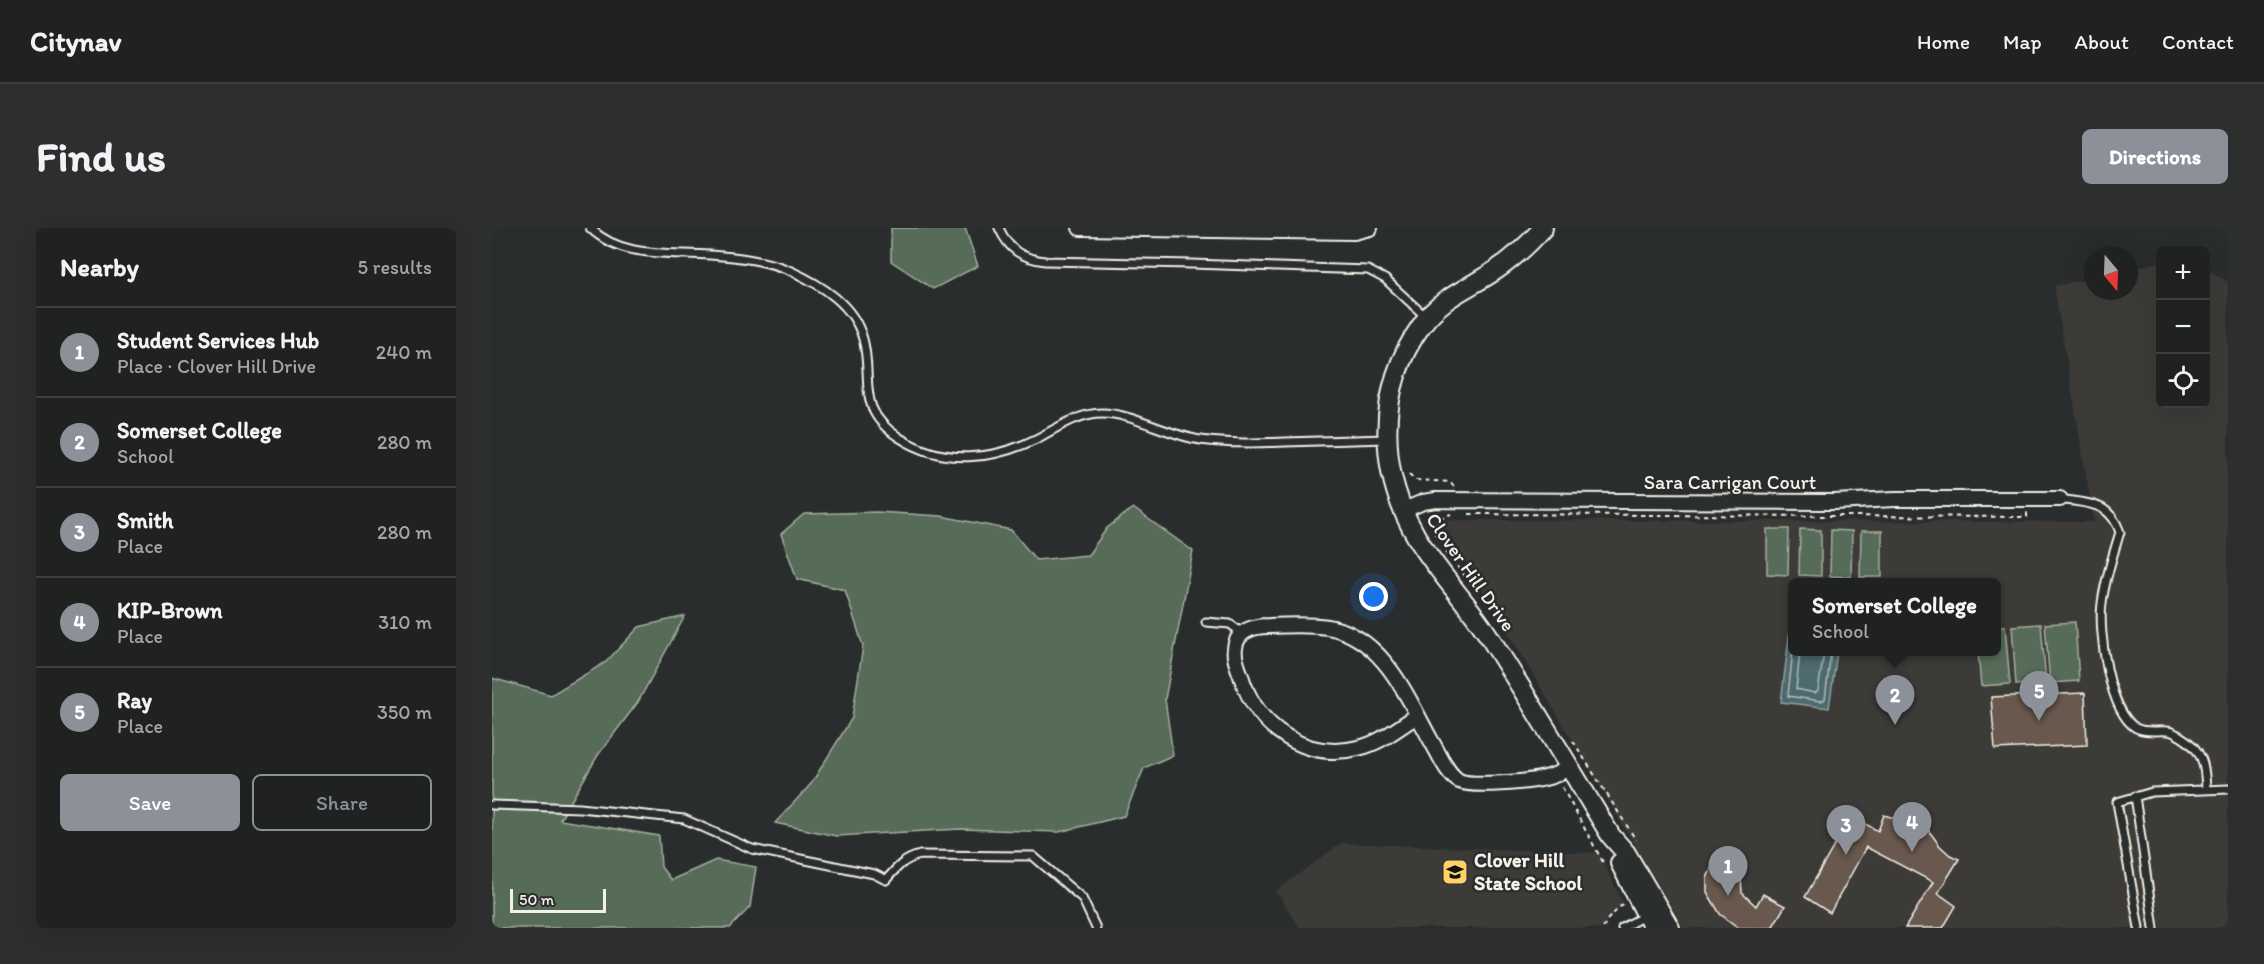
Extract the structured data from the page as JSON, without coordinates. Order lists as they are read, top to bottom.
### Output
{
  "streets": {
    "street": ["Sara Carrigan Court", "Clover Hill Drive"]
  },
  "crossings": [
    ["Sara Carrigan Court", "Clover Hill Drive"]
  ],
  "places": {
    "school or university": ["Clover Hill State School"]
  },
  "scale_bar": "50 m",
  "north": "bottom",
  "page": {
    "header": "Citynav",
    "nav": [
      "Home",
      "Map",
      "About",
      "Contact"
    ],
    "buttons": [
      "Directions",
      ["Save", "Share"]
    ],
    "title": "Find us",
    "heading": ["Nearby", "5 results"],
    "map_buttons": ["+", "−"],
    "list": [
      {
        "mark": "1",
        "name": "Student Services Hub",
        "note": "Place · Clover Hill Drive",
        "value": "240 m"
      },
      {
        "mark": "2",
        "name": "Somerset College",
        "note": "School",
        "value": "280 m"
      },
      {
        "mark": "3",
        "name": "Smith",
        "note": "Place",
        "value": "280 m"
      },
      {
        "mark": "4",
        "name": "KIP-Brown",
        "note": "Place",
        "value": "310 m"
      },
      {
        "mark": "5",
        "name": "Ray",
        "note": "Place",
        "value": "350 m"
      }
    ],
    "popup": ["Somerset College", "School"],
    "pins": [
      "5",
      "2",
      "4",
      "3",
      "1"
    ],
    "scale": "50 m"
  }
}
